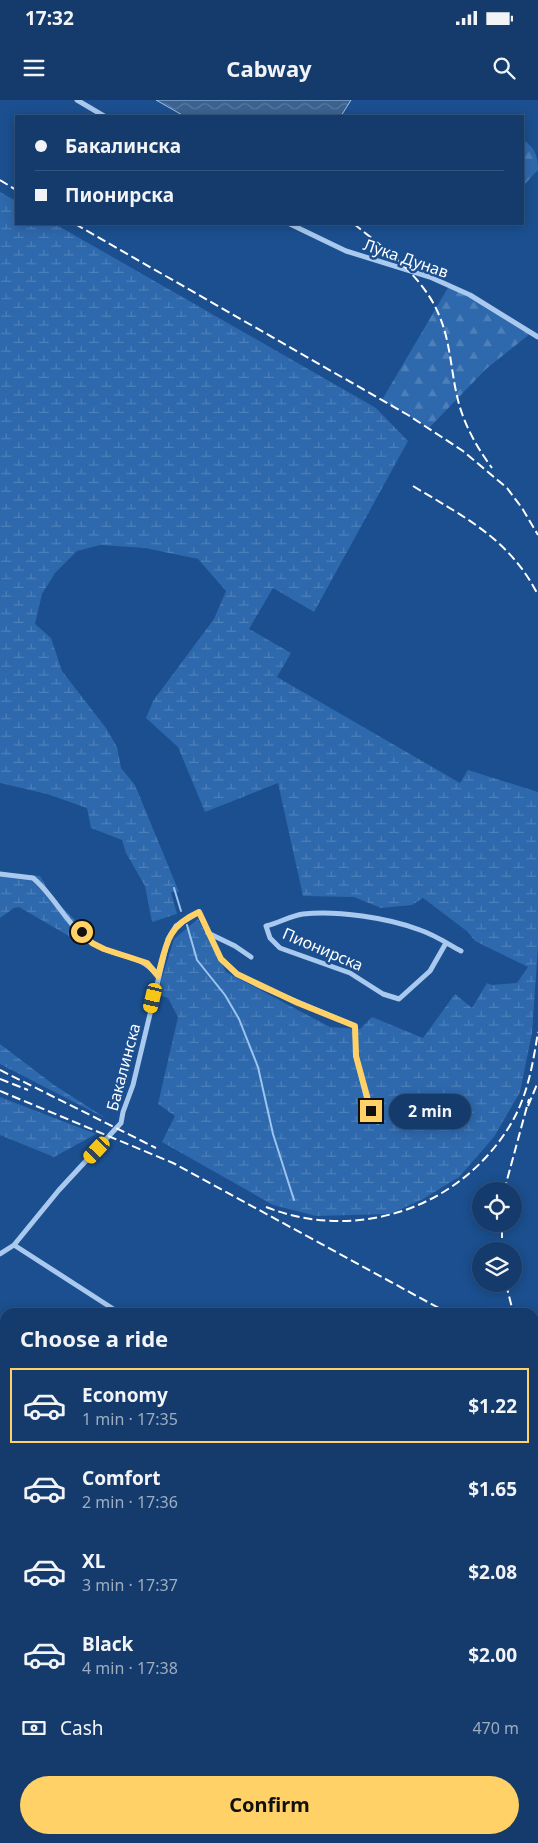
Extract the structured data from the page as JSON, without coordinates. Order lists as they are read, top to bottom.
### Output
{
  "streets": {
    "street": ["Лука Дунав", "Пионирска", "Бакалинска"]
  },
  "page": {
    "status": "17:32",
    "header": "Cabway",
    "banner": ["Бакалинска", "Пионирска"],
    "bubble": "2 min",
    "heading": "Choose a ride",
    "list": [
      {
        "name": "Economy",
        "note": "1 min · 17:35",
        "value": "$1.22"
      },
      {
        "name": "Comfort",
        "note": "2 min · 17:36",
        "value": "$1.65"
      },
      {
        "name": "XL",
        "note": "3 min · 17:37",
        "value": "$2.08"
      },
      {
        "name": "Black",
        "note": "4 min · 17:38",
        "value": "$2.00"
      }
    ],
    "pay": ["Cash", "470 m"],
    "buttons": "Confirm"
  }
}
